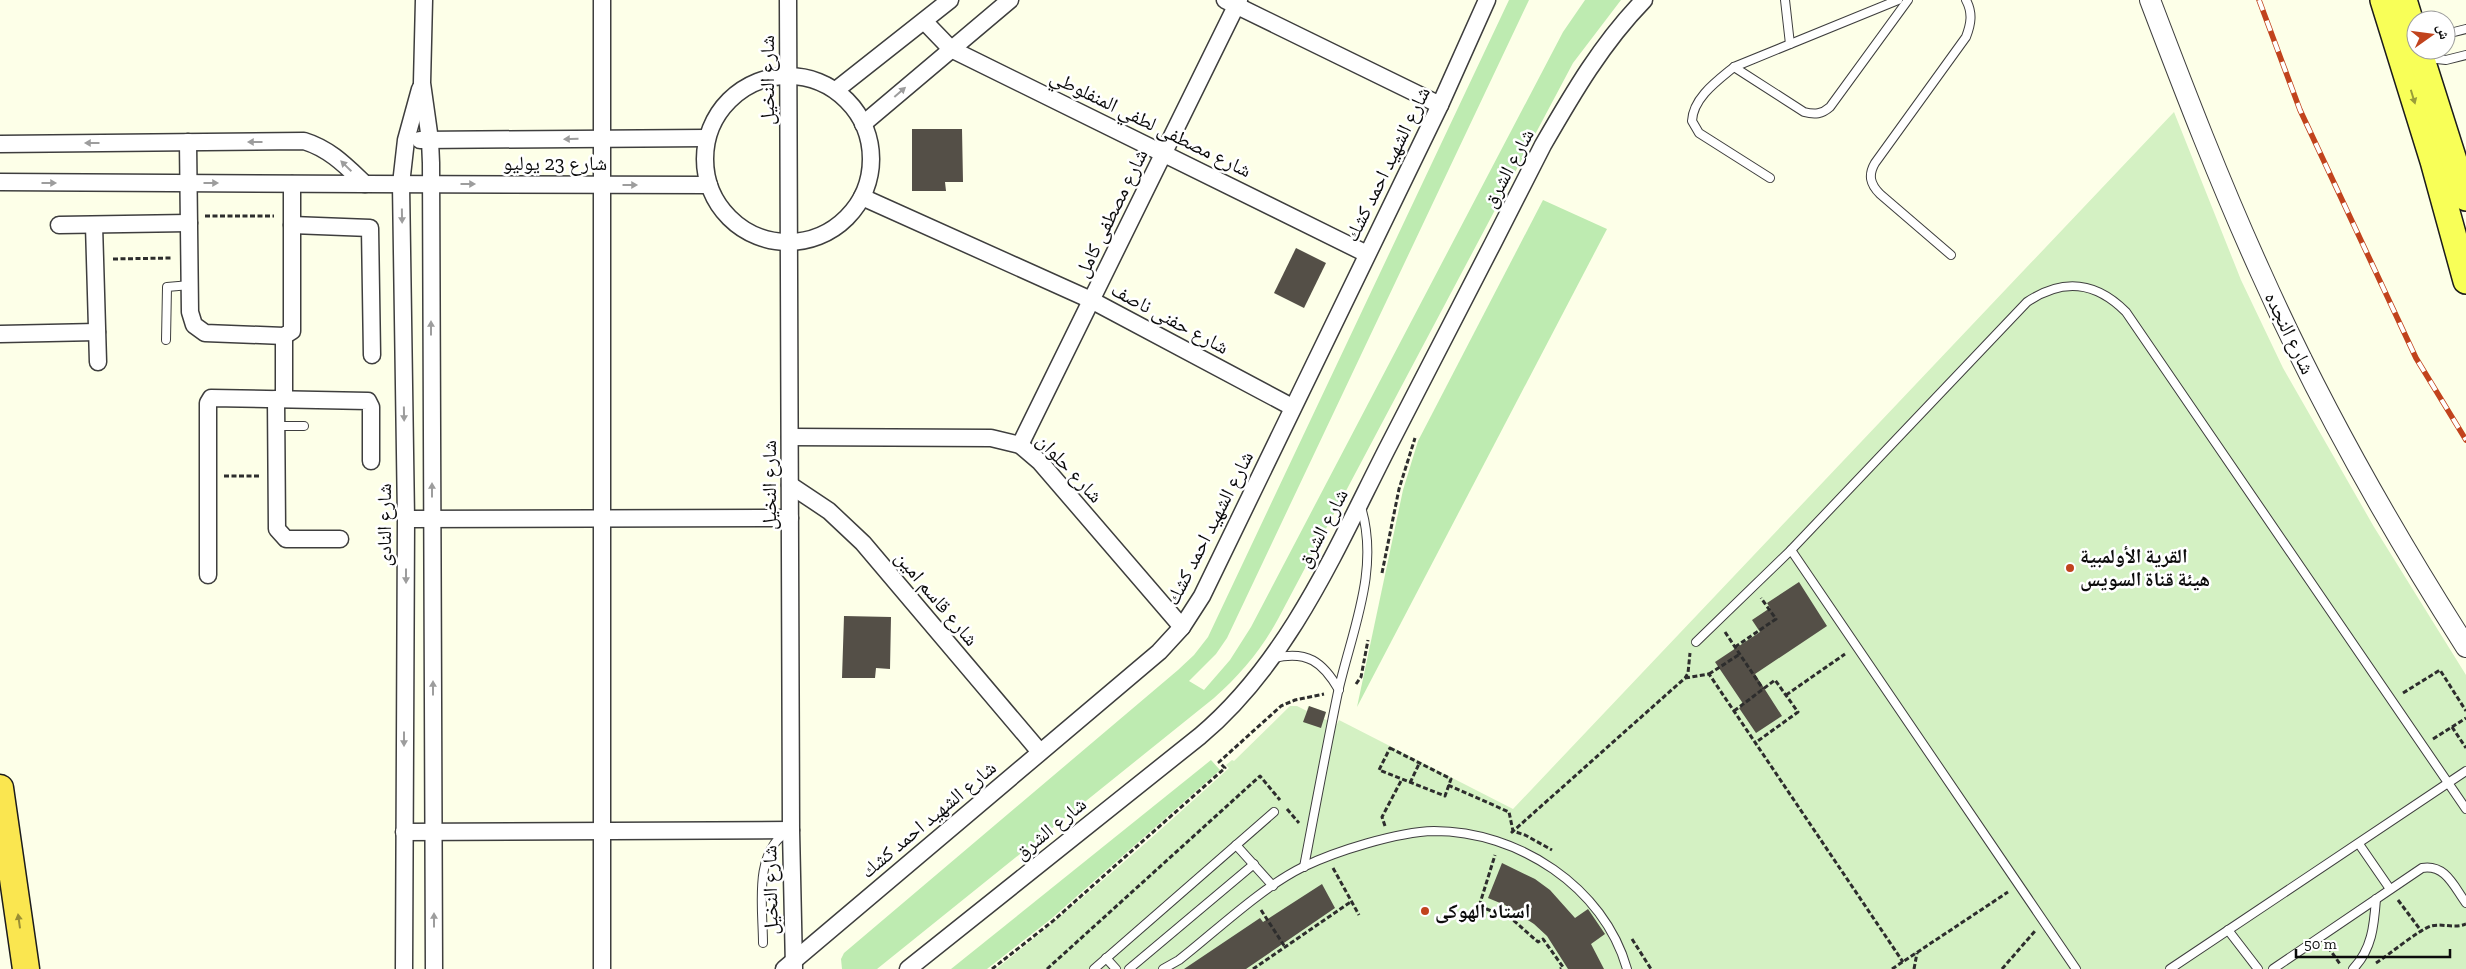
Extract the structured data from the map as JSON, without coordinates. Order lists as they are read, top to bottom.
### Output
{
  "streets": {
    "street": [
      "شارع النخيل",
      "شارع مصطفى لطفي المنفلوطي",
      "شارع 23 يوليو",
      "شارع الشهيد احمد كشك",
      "شارع الشرق",
      "شارع مصطفى كامل",
      "شارع حفنى ناصف",
      "شارع النجده",
      "شارع حلوان",
      "شارع النادى",
      "شارع قاسم امين"
    ]
  },
  "crossings": [
    ["شارع النخيل", "شارع الشهيد احمد كشك"],
    ["شارع النخيل", "شارع حلوان"],
    ["شارع النخيل", "شارع قاسم امين"],
    ["شارع مصطفى لطفي المنفلوطي", "شارع الشهيد احمد كشك"],
    ["شارع مصطفى لطفي المنفلوطي", "شارع مصطفى كامل"],
    ["شارع 23 يوليو", "شارع النادى"],
    ["شارع الشهيد احمد كشك", "شارع حفنى ناصف"],
    ["شارع الشهيد احمد كشك", "شارع حلوان"],
    ["شارع الشهيد احمد كشك", "شارع قاسم امين"],
    ["شارع مصطفى كامل", "شارع حفنى ناصف"],
    ["شارع مصطفى كامل", "شارع حلوان"]
  ],
  "places": ["القرية الأولمبية هيئة قناة السويس", "استاد الهوكى"],
  "scale_bar": "50 m",
  "north": "right"
}
